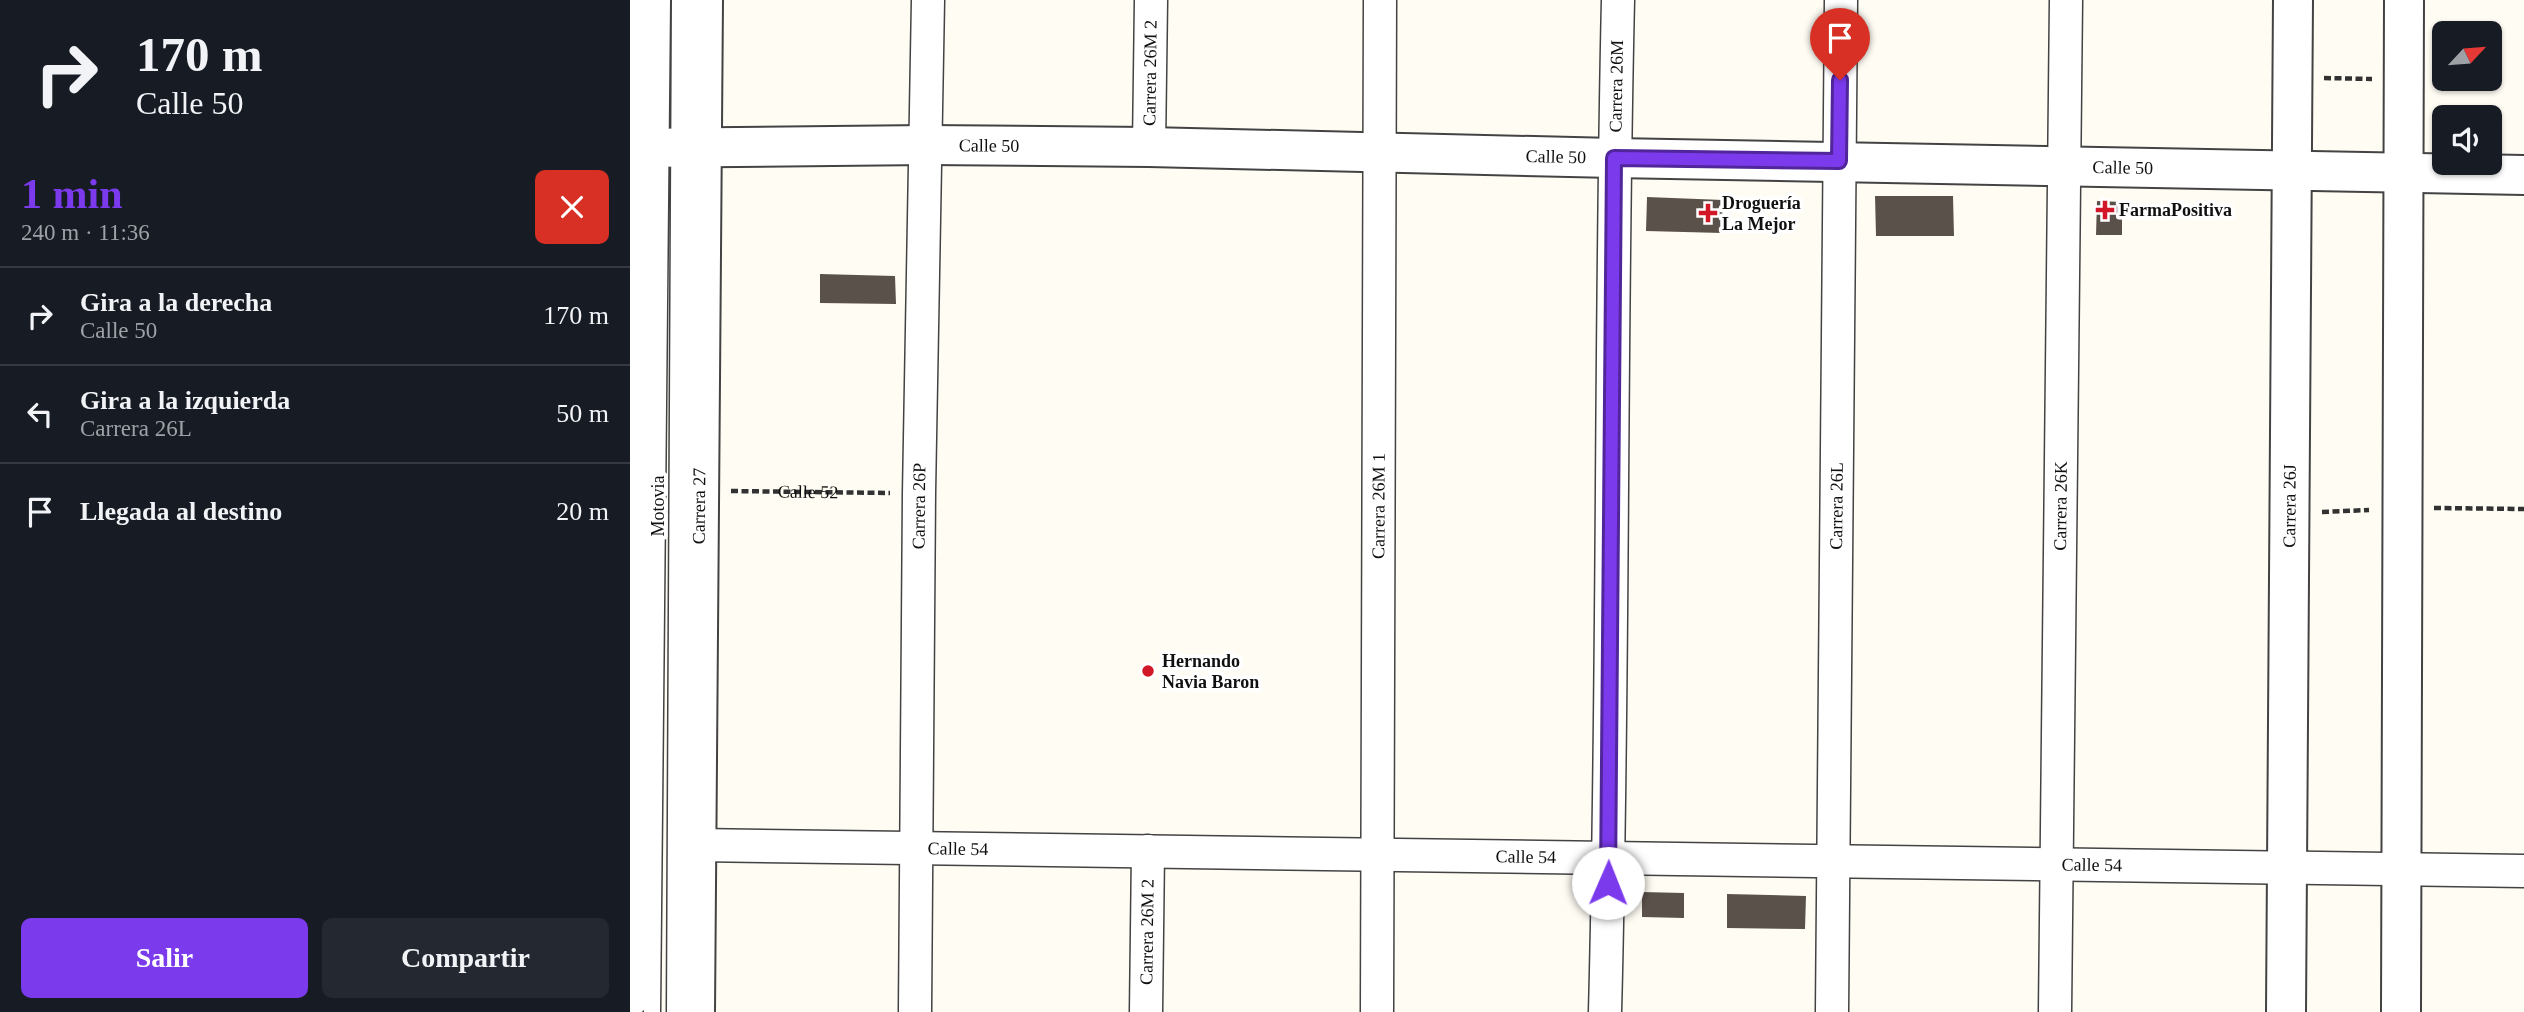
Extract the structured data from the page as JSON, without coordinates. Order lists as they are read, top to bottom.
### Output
{
  "streets": {
    "street": [
      "Carrera 26M 2",
      "Carrera 26M",
      "Calle 50",
      "Carrera 27",
      "Carrera 26P",
      "Carrera 26M 1",
      "Carrera 26L",
      "Carrera 26K",
      "Carrera 26J",
      "Calle 54"
    ],
    "lane": ["Motovia"],
    "path": ["Calle 52"]
  },
  "crossings": [
    ["Carrera 26M 2", "Calle 50"],
    ["Carrera 26M 2", "Calle 54"],
    ["Carrera 26M", "Calle 50"],
    ["Carrera 26M", "Calle 54"],
    ["Calle 50", "Motovia"],
    ["Calle 50", "Carrera 27"],
    ["Calle 50", "Carrera 26P"],
    ["Calle 50", "Carrera 26M 1"],
    ["Calle 50", "Carrera 26L"],
    ["Calle 50", "Carrera 26K"],
    ["Calle 50", "Carrera 26J"],
    ["Calle 52", "Carrera 27"],
    ["Calle 52", "Carrera 26P"],
    ["Motovia", "Carrera 27"],
    ["Carrera 27", "Calle 54"],
    ["Carrera 26P", "Calle 54"],
    ["Carrera 26M 1", "Calle 54"],
    ["Carrera 26L", "Calle 54"],
    ["Carrera 26K", "Calle 54"],
    ["Carrera 26J", "Calle 54"]
  ],
  "places": {
    "health": ["FarmaPositiva", "Droguería La Mejor"],
    "other": ["Hernando Navia Baron"]
  },
  "north": "top right",
  "page": {
    "turn": ["170 m", "Calle 50"],
    "heading": ["1 min", "240 m · 11:36"],
    "list": [
      {
        "name": "Gira a la derecha",
        "note": "Calle 50",
        "value": "170 m"
      },
      {
        "name": "Gira a la izquierda",
        "note": "Carrera 26L",
        "value": "50 m"
      },
      {
        "name": "Llegada al destino",
        "value": "20 m"
      }
    ],
    "buttons": ["Salir", "Compartir"]
  }
}
